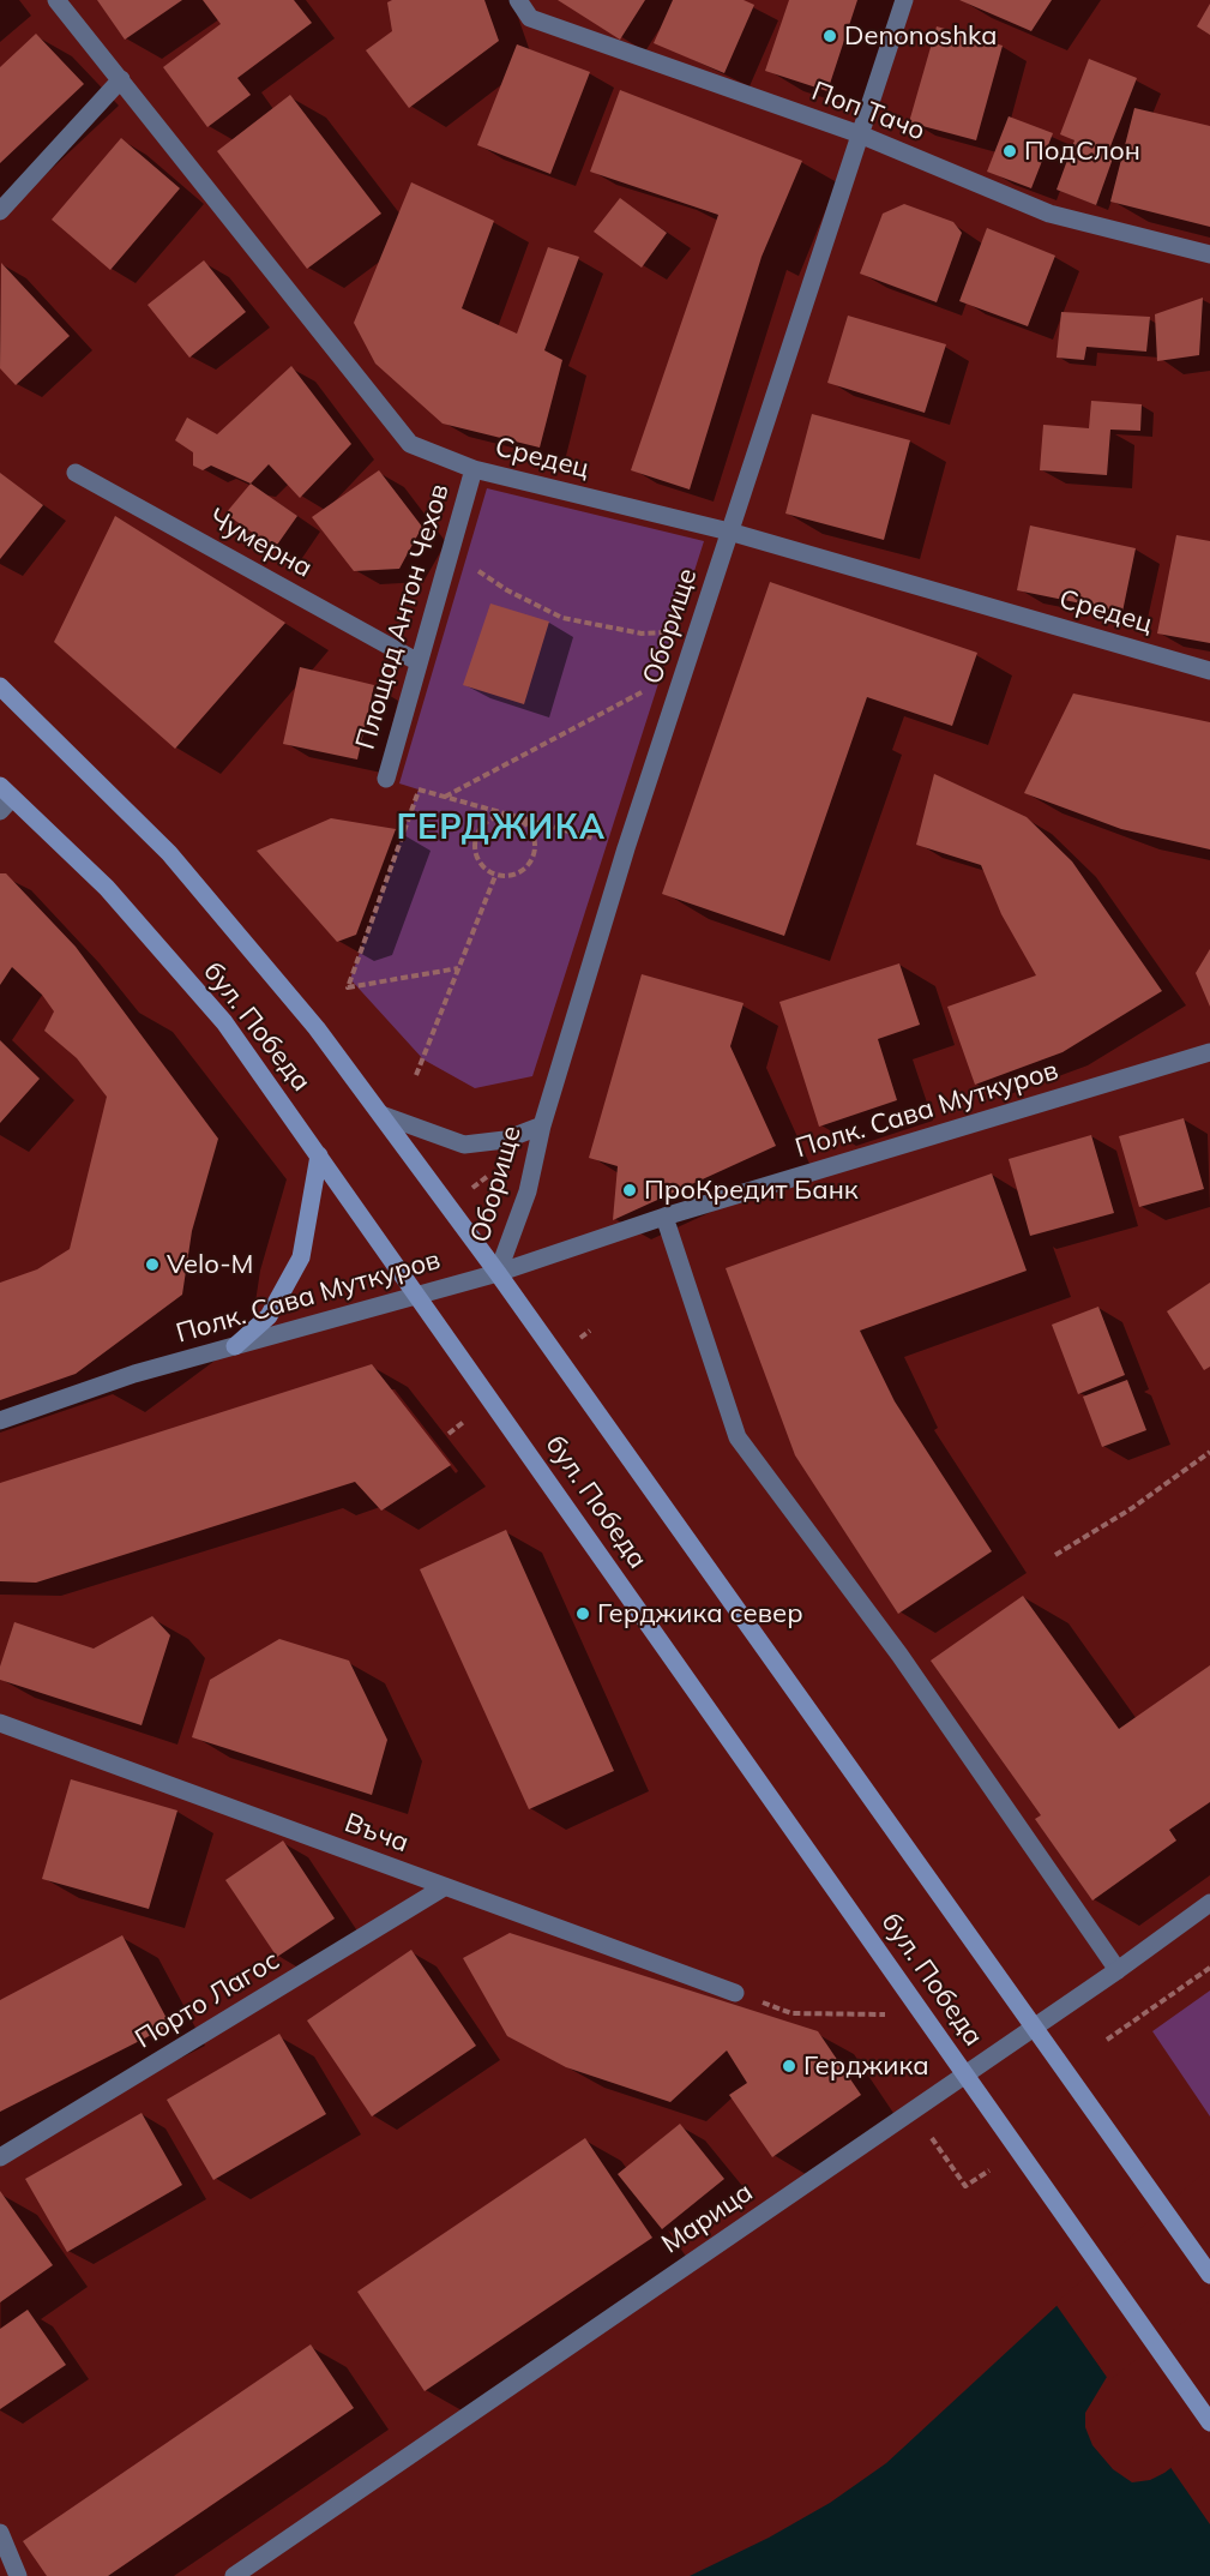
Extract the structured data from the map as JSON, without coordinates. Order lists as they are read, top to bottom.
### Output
{
  "streets": {
    "main road": ["бул. Победа"],
    "street": [
      "Поп Тачо",
      "Средец",
      "Чумерна",
      "Площад Антон Чехов",
      "Оборище",
      "Полк. Сава Муткуров",
      "Въча",
      "Порто Лагос",
      "Марица"
    ]
  },
  "crossings": [
    ["Поп Тачо", "Оборище"],
    ["Средец", "Площад Антон Чехов"],
    ["Средец", "Оборище"],
    ["Чумерна", "Площад Антон Чехов"],
    ["Оборище", "бул. Победа"],
    ["Оборище", "Полк. Сава Муткуров"],
    ["бул. Победа", "Полк. Сава Муткуров"],
    ["Въча", "Порто Лагос"]
  ],
  "districts": ["ГЕРДЖИКА"],
  "places": [
    "Denonoshka",
    "ПодСлон",
    "ПроКредит Банк",
    "Velo-M",
    "Герджика север",
    "Герджика"
  ]
}
